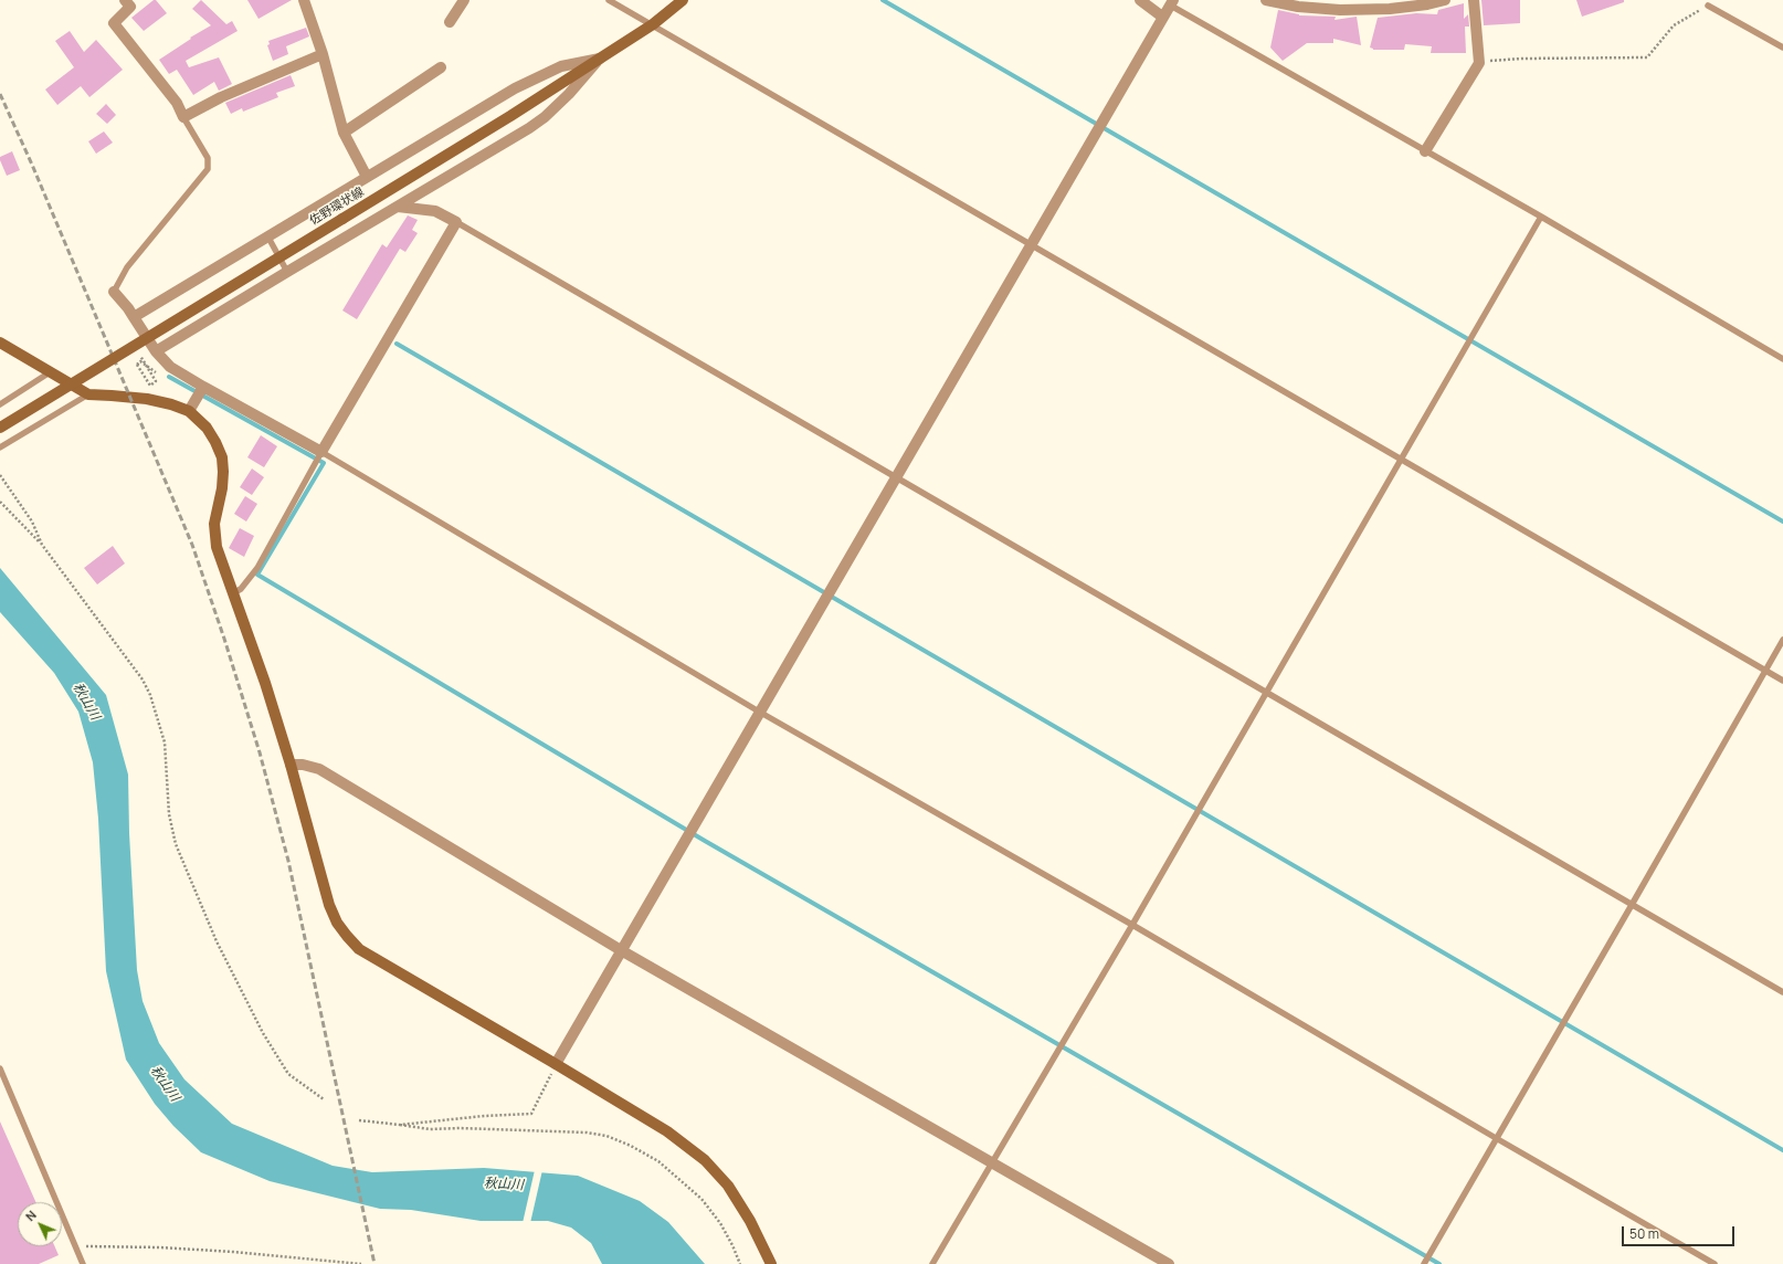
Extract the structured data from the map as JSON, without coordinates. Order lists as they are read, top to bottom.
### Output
{
  "streets": {
    "street": ["佐野環状線"]
  },
  "water": ["秋山川"],
  "scale_bar": "50 m",
  "north": "top left"
}
